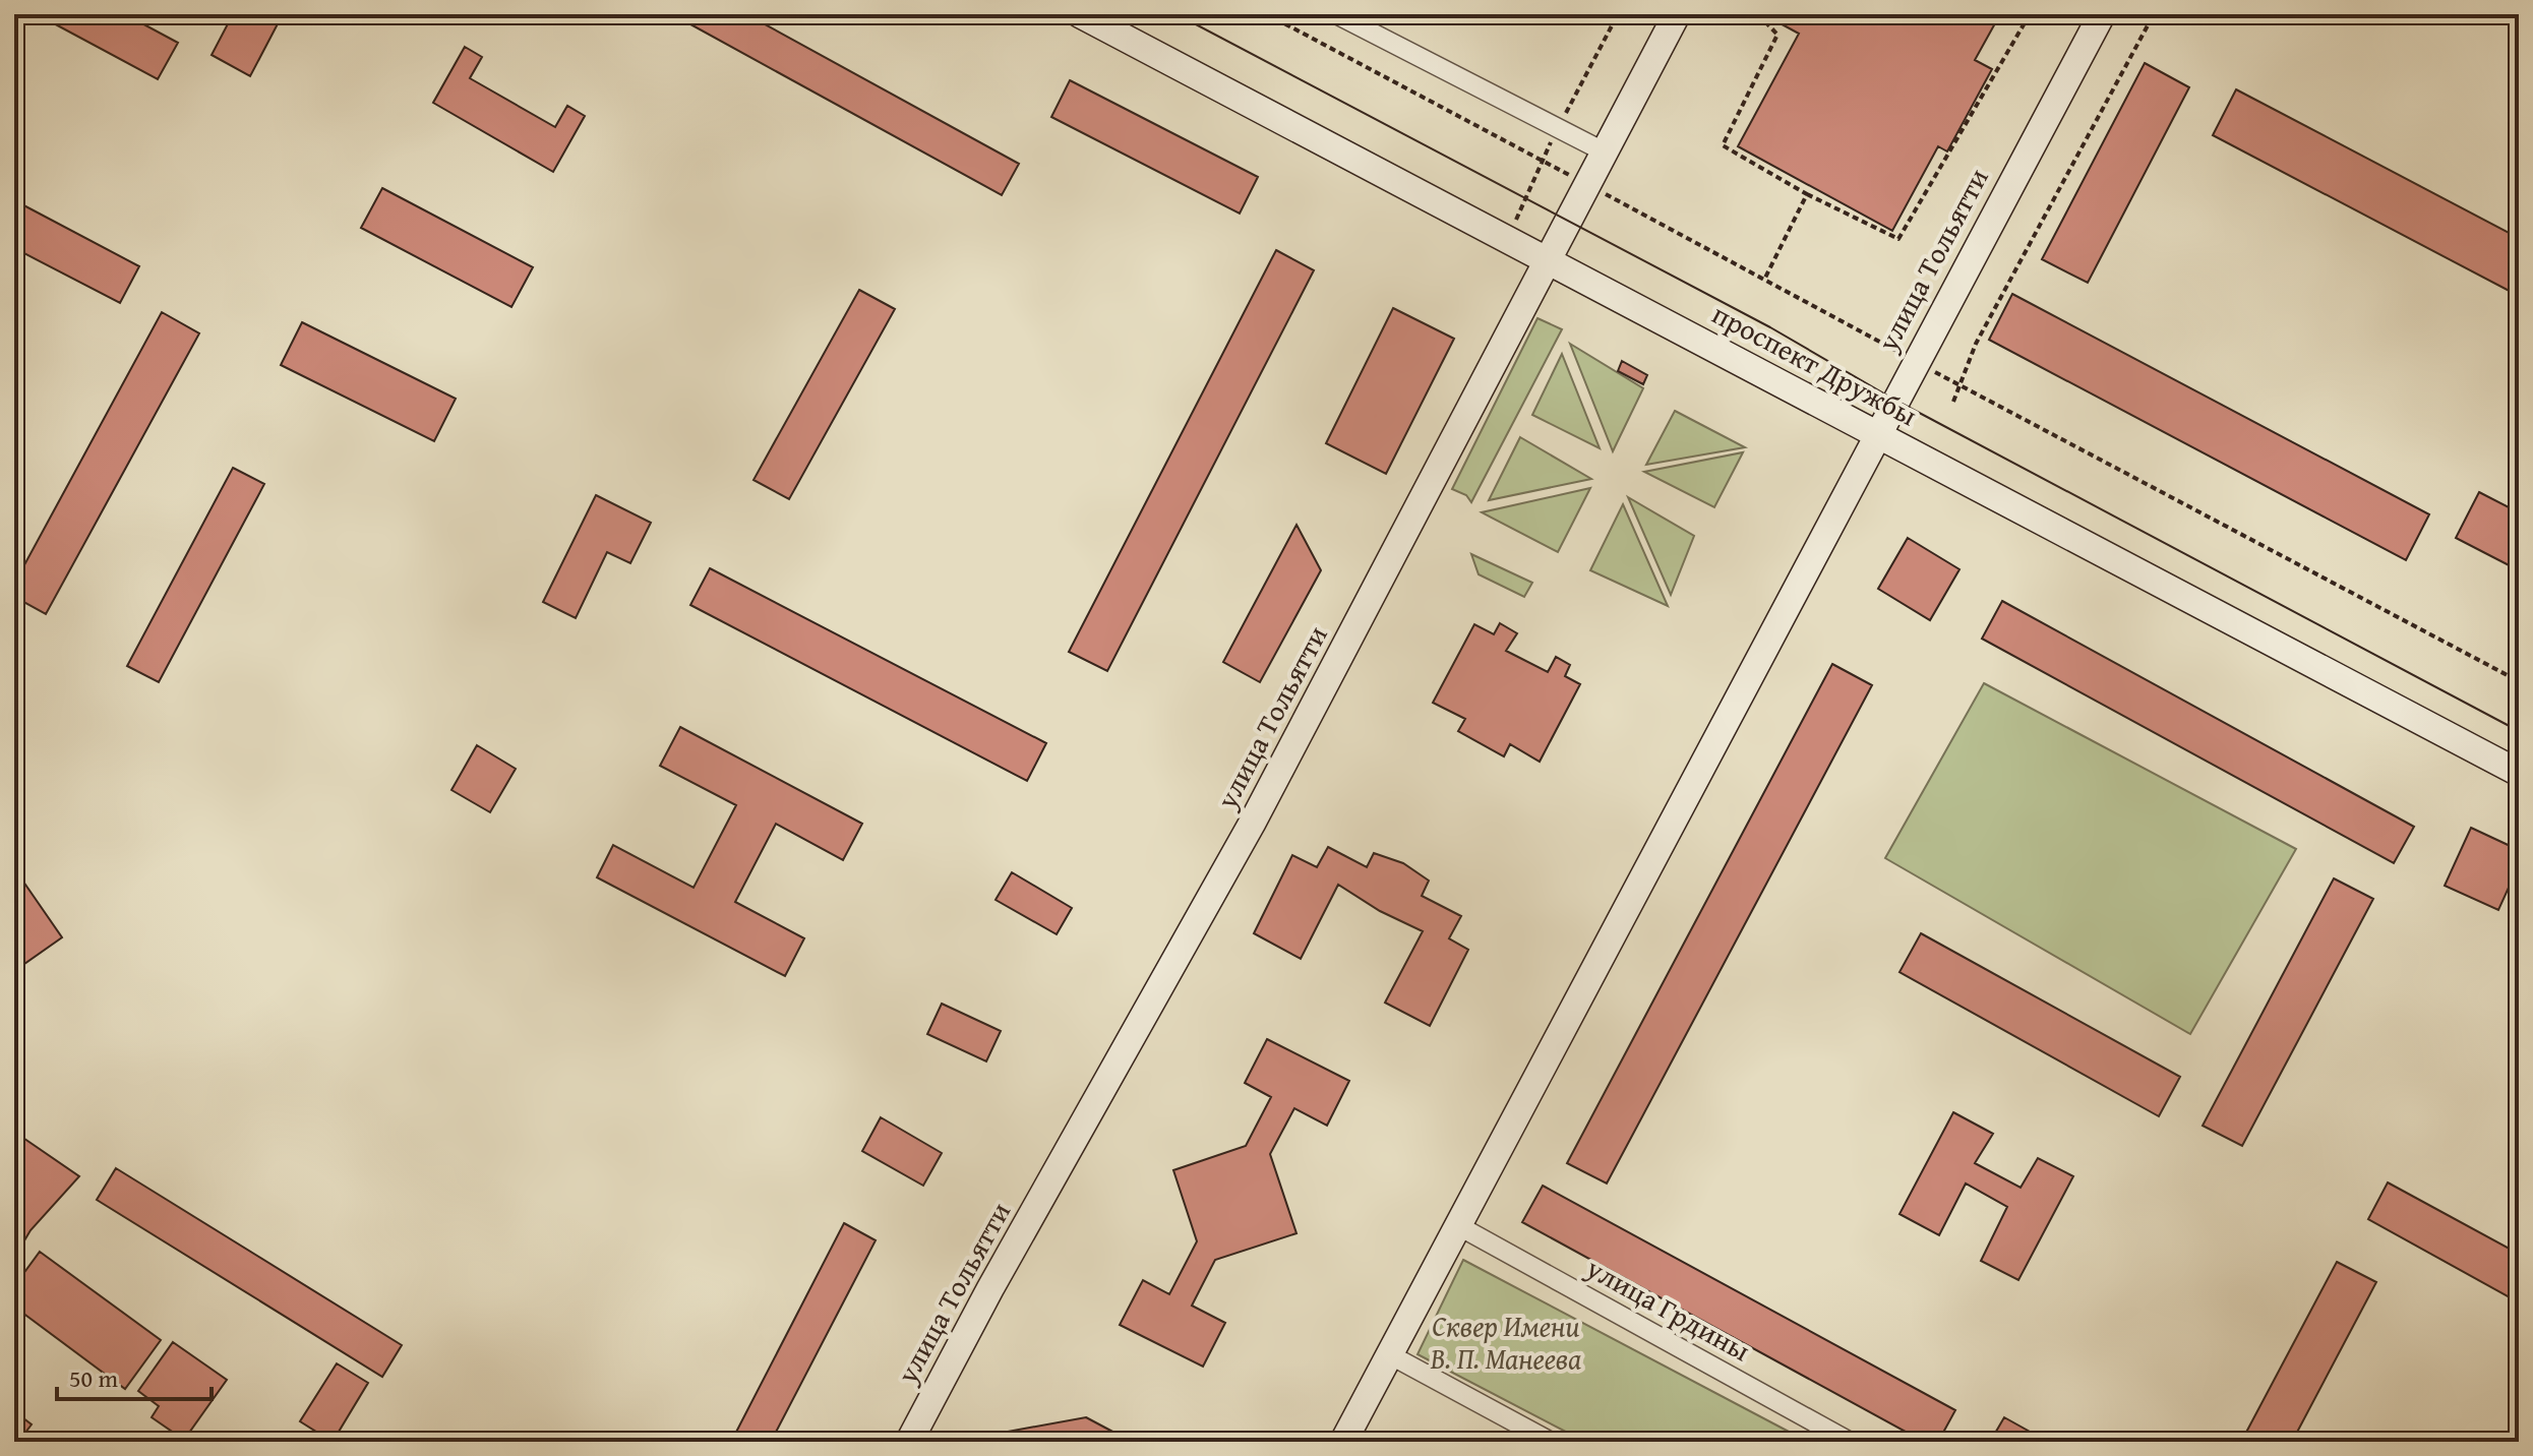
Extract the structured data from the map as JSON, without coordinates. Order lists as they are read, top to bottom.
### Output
{
  "streets": {
    "street": ["улица Тольятти", "проспект Дружбы", "улица Грдины"]
  },
  "crossings": [
    ["улица Тольятти", "проспект Дружбы"],
    ["улица Тольятти", "улица Грдины"]
  ],
  "parks": ["Сквер Имени В. П. Манеева"],
  "scale_bar": "50 m"
}
